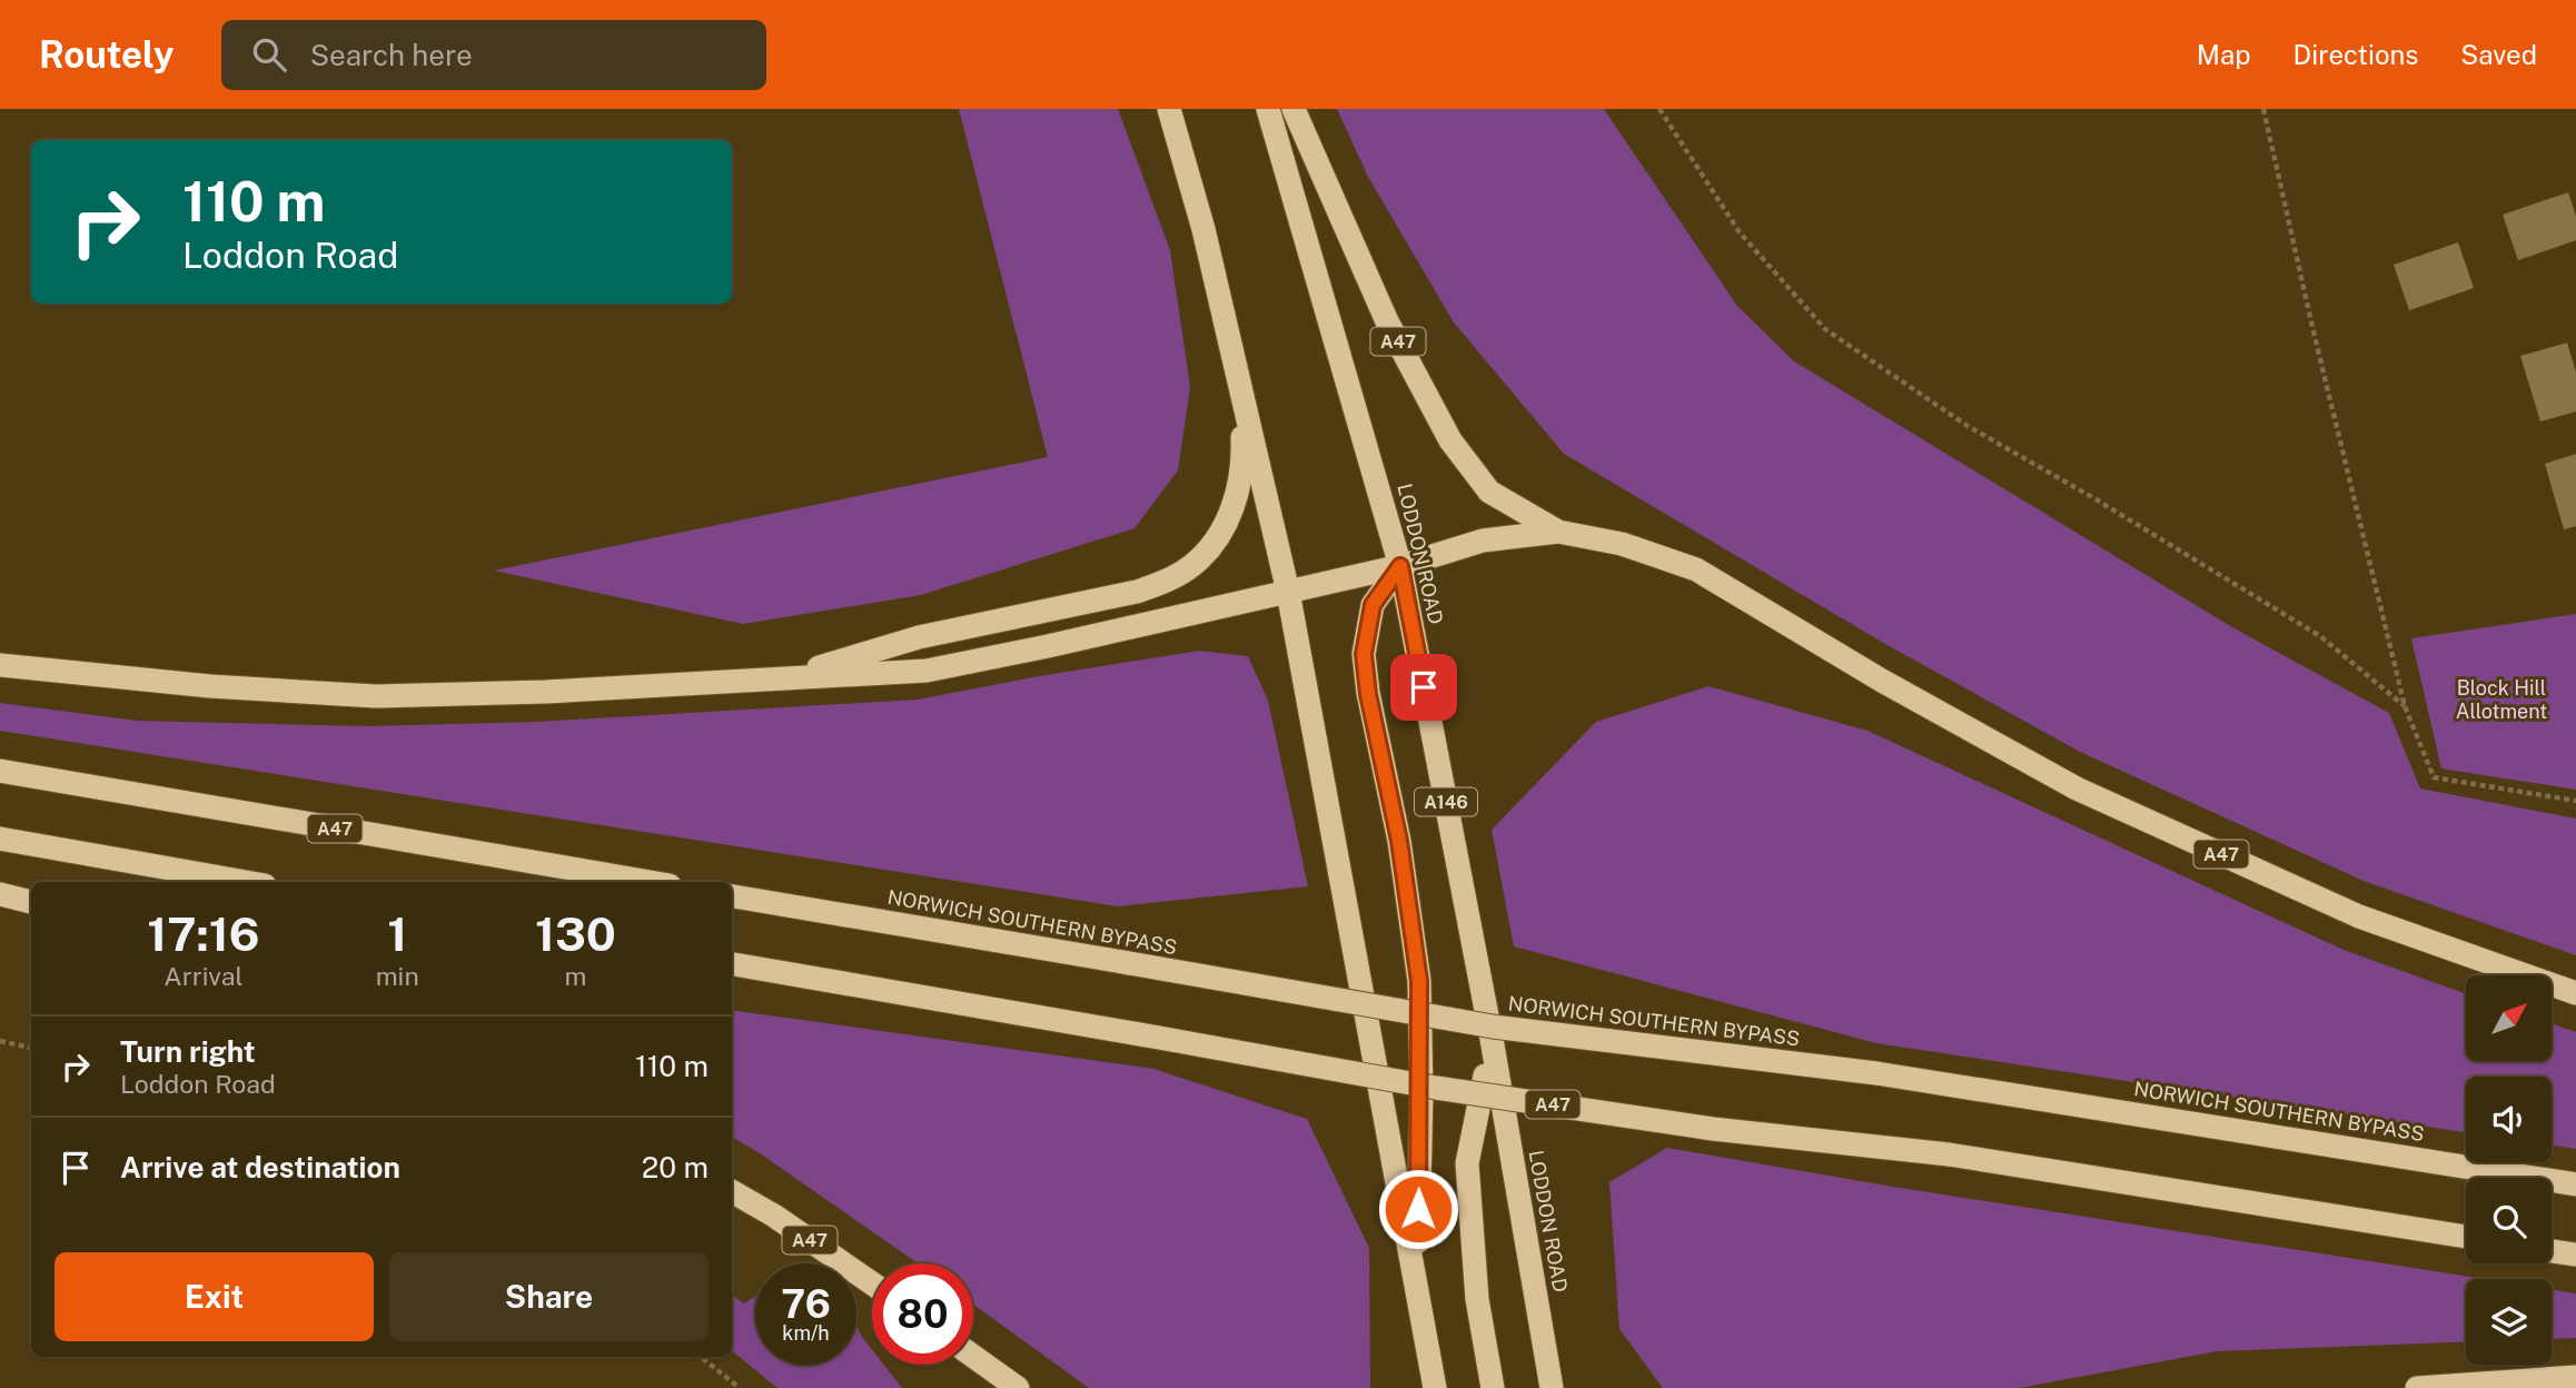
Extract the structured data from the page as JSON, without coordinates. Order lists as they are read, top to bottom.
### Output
{
  "streets": {
    "highway": [
      "A47",
      "LODDON ROAD",
      "A146",
      "NORWICH SOUTHERN BYPASS"
    ]
  },
  "crossings": [
    ["A47", "LODDON ROAD"]
  ],
  "parks": ["Block Hill Allotment"],
  "north": "top right",
  "page": {
    "header": "Routely",
    "search": "Search here",
    "nav": ["Map", "Directions", "Saved"],
    "turn": ["110 m", "Loddon Road"],
    "eta": [
      "17:16",
      "Arrival",
      "1",
      "min",
      "130",
      "m"
    ],
    "list": [
      {
        "name": "Turn right",
        "note": "Loddon Road",
        "value": "110 m"
      },
      {
        "name": "Arrive at destination",
        "value": "20 m"
      }
    ],
    "buttons": ["Exit", "Share"],
    "speed": "76 km/h",
    "limit": "80"
  }
}
